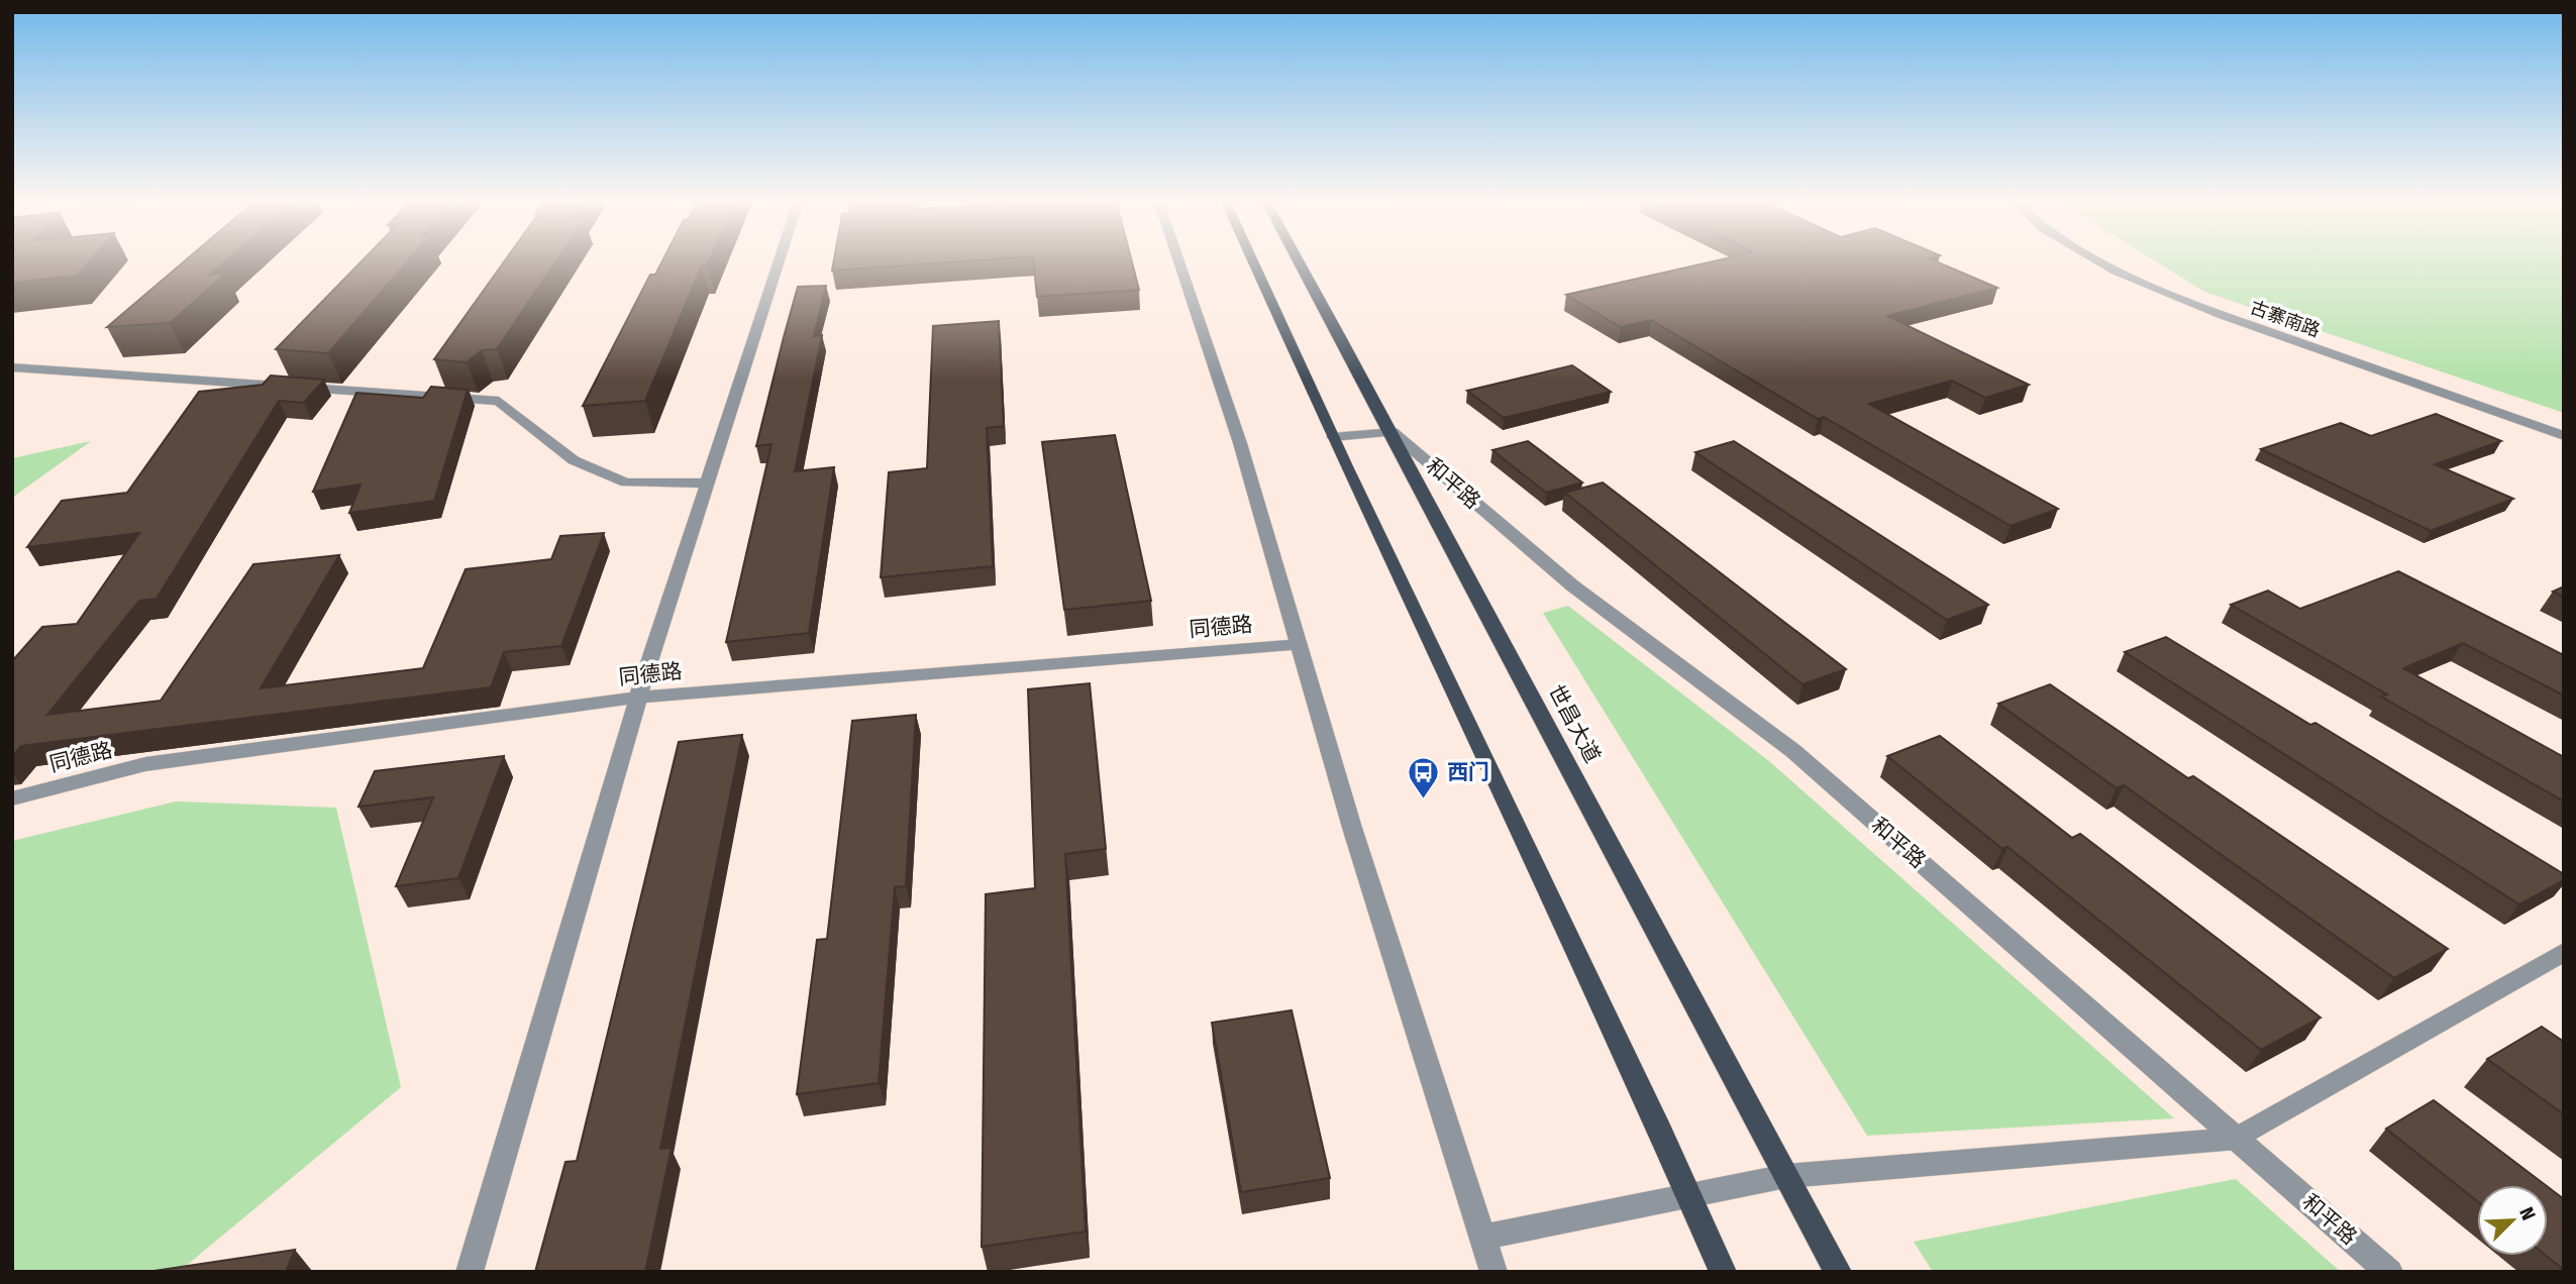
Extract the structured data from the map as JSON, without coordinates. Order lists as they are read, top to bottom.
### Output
{
  "streets": {
    "main road": ["世昌大道"],
    "street": ["古寨南路", "和平路", "同德路"]
  },
  "crossings": [
    ["和平路", "世昌大道"]
  ],
  "places": {
    "bus stop": ["西门"]
  },
  "north": "top right"
}
